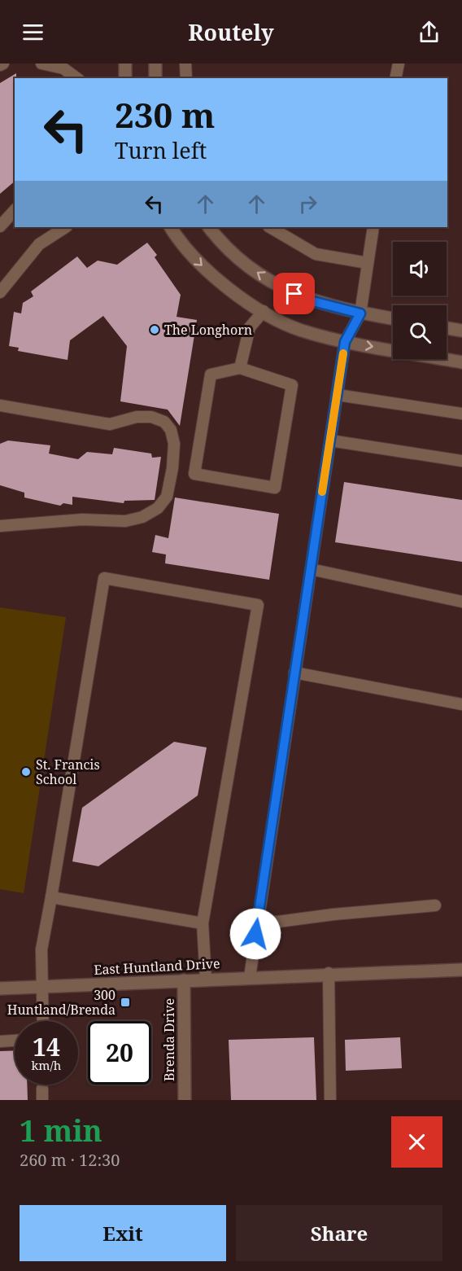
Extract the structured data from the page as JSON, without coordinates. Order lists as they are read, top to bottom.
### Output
{
  "streets": {
    "street": ["East Huntland Drive", "Brenda Drive"]
  },
  "crossings": [
    ["East Huntland Drive", "Brenda Drive"]
  ],
  "places": {
    "other": ["The Longhorn", "St. Francis School"],
    "transit": ["300 Huntland/Brenda"]
  },
  "page": {
    "header": "Routely",
    "turn": ["230 m", "Turn left"],
    "speed": "14 km/h",
    "limit": "20",
    "heading": ["1 min", "260 m · 12:30"],
    "buttons": ["Exit", "Share"]
  }
}
